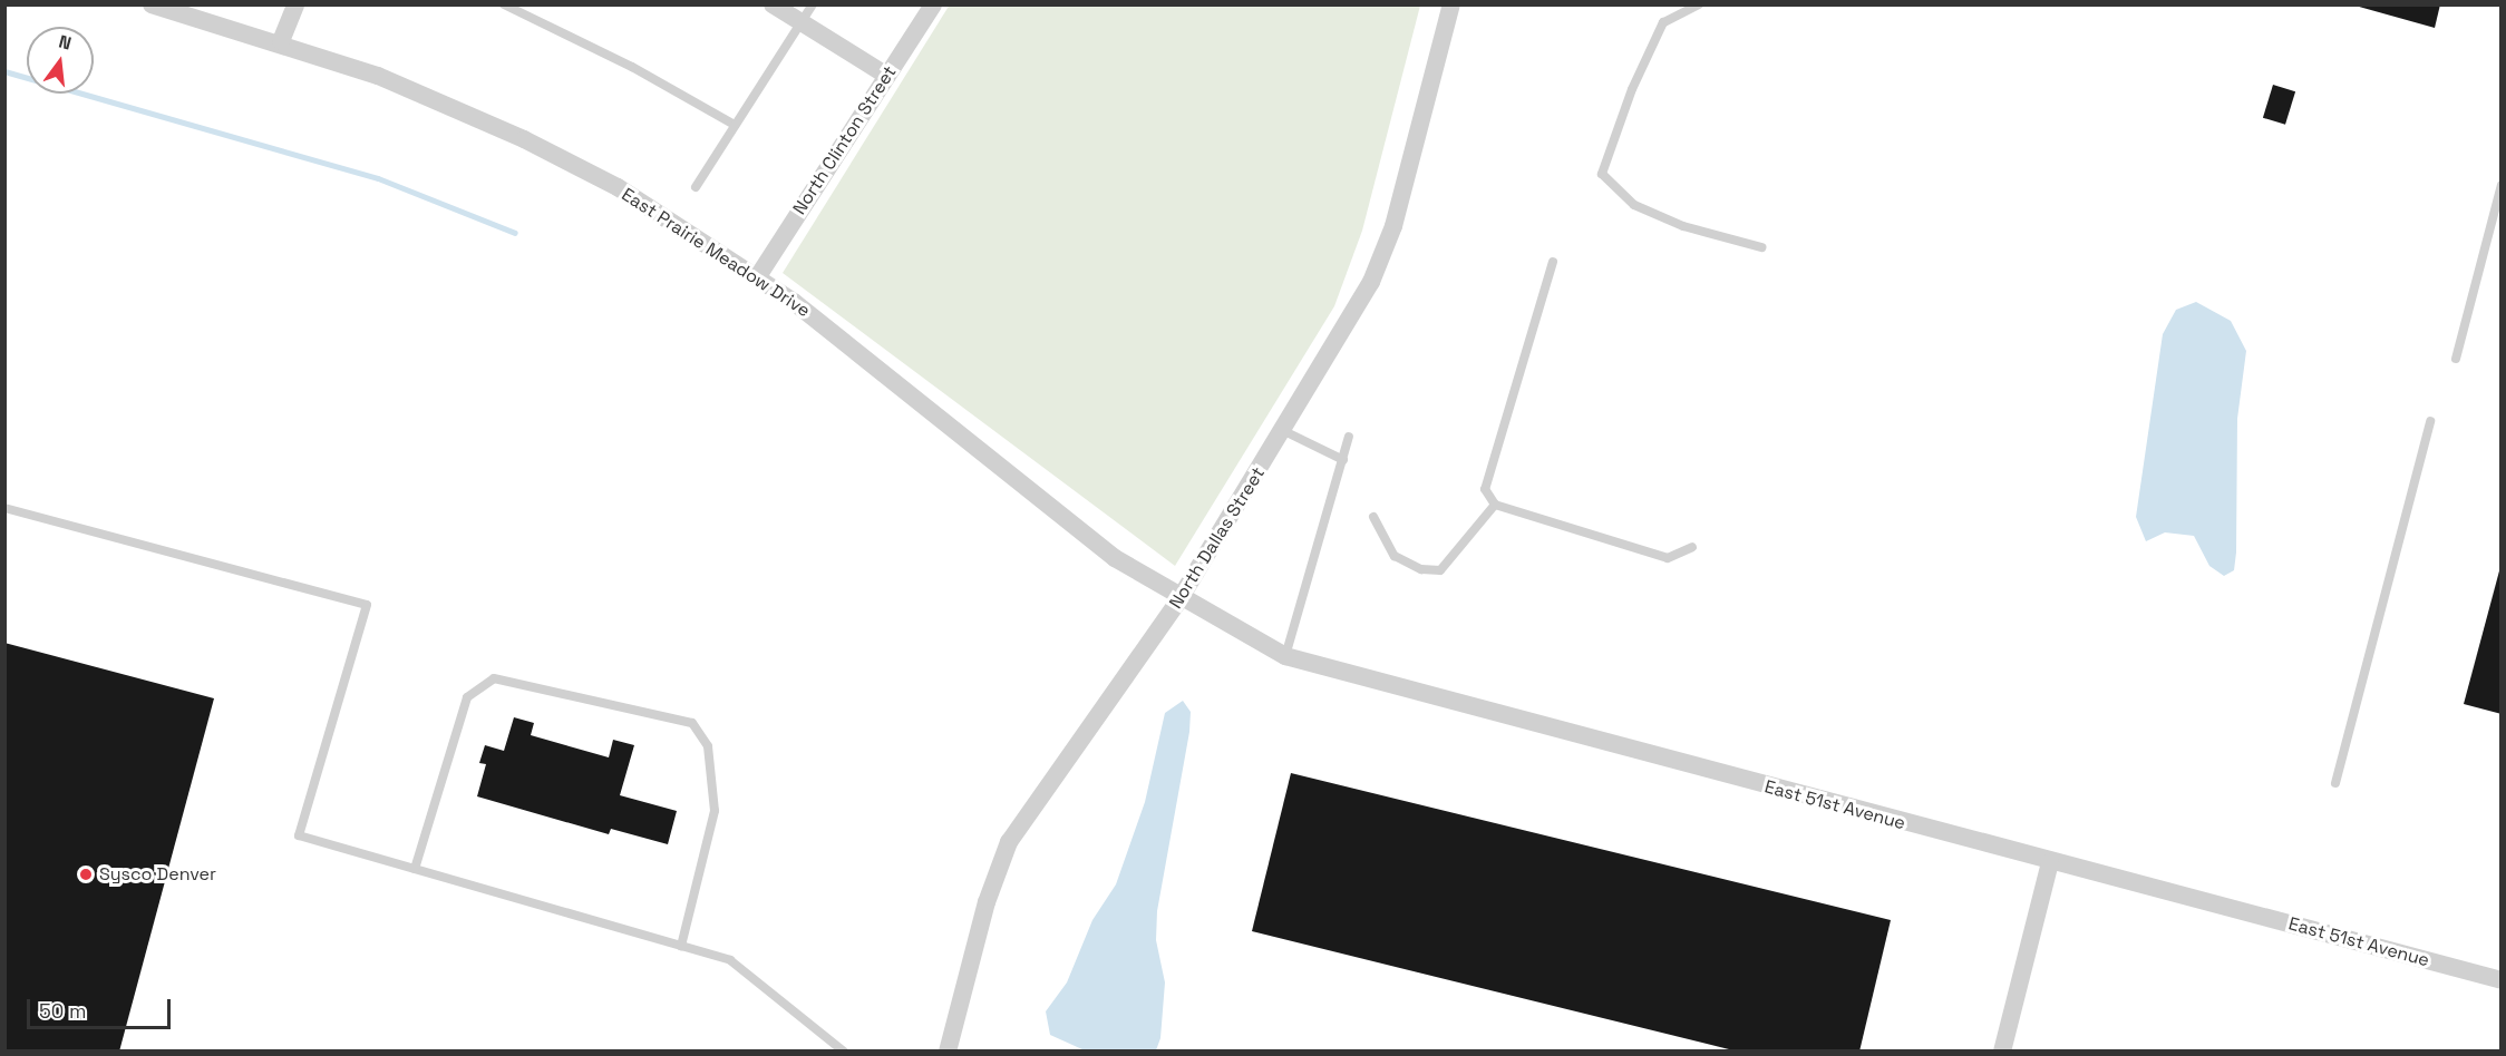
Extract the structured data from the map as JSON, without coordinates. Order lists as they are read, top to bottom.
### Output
{
  "streets": {
    "street": [
      "North Clinton Street",
      "East Prairie Meadow Drive",
      "North Dallas Street",
      "East 51st Avenue"
    ]
  },
  "crossings": [
    ["North Clinton Street", "East Prairie Meadow Drive"],
    ["East Prairie Meadow Drive", "North Dallas Street"],
    ["East Prairie Meadow Drive", "East 51st Avenue"],
    ["North Dallas Street", "East 51st Avenue"]
  ],
  "places": ["Sysco Denver"],
  "scale_bar": "50 m",
  "north": "top"
}
